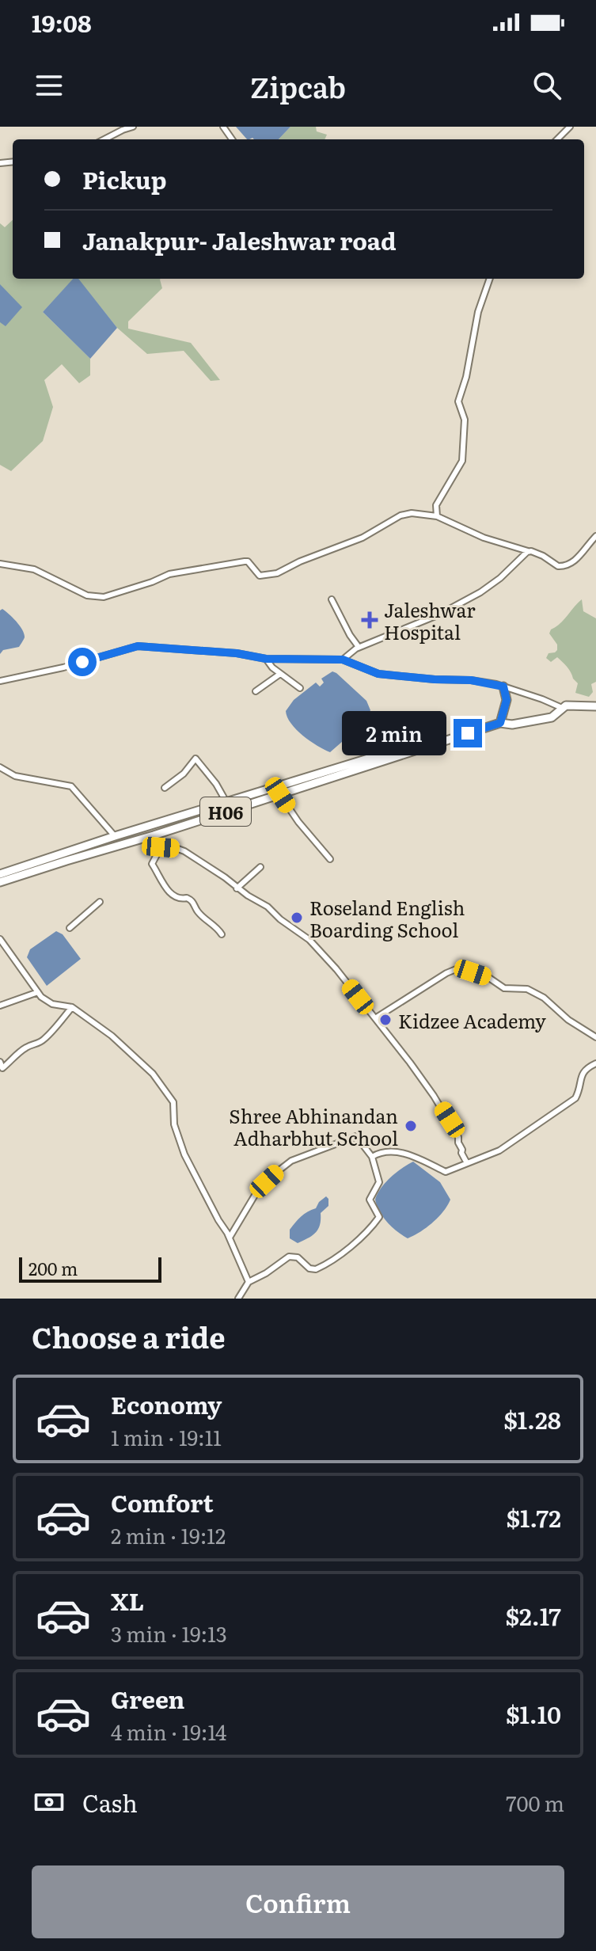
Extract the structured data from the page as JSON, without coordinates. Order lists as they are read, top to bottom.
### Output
{
  "streets": {
    "highway": ["H06"]
  },
  "places": {
    "health": ["Jaleshwar Hospital"],
    "other": ["Roseland English Boarding School", "Kidzee Academy", "Shree Abhinandan Adharbhut School"]
  },
  "scale_bar": "200 m",
  "page": {
    "status": "19:08",
    "header": "Zipcab",
    "banner": ["Pickup", "Janakpur- Jaleshwar road"],
    "bubble": "2 min",
    "scale": "200 m",
    "heading": "Choose a ride",
    "list": [
      {
        "name": "Economy",
        "note": "1 min · 19:11",
        "value": "$1.28"
      },
      {
        "name": "Comfort",
        "note": "2 min · 19:12",
        "value": "$1.72"
      },
      {
        "name": "XL",
        "note": "3 min · 19:13",
        "value": "$2.17"
      },
      {
        "name": "Green",
        "note": "4 min · 19:14",
        "value": "$1.10"
      }
    ],
    "pay": ["Cash", "700 m"],
    "buttons": "Confirm"
  }
}
